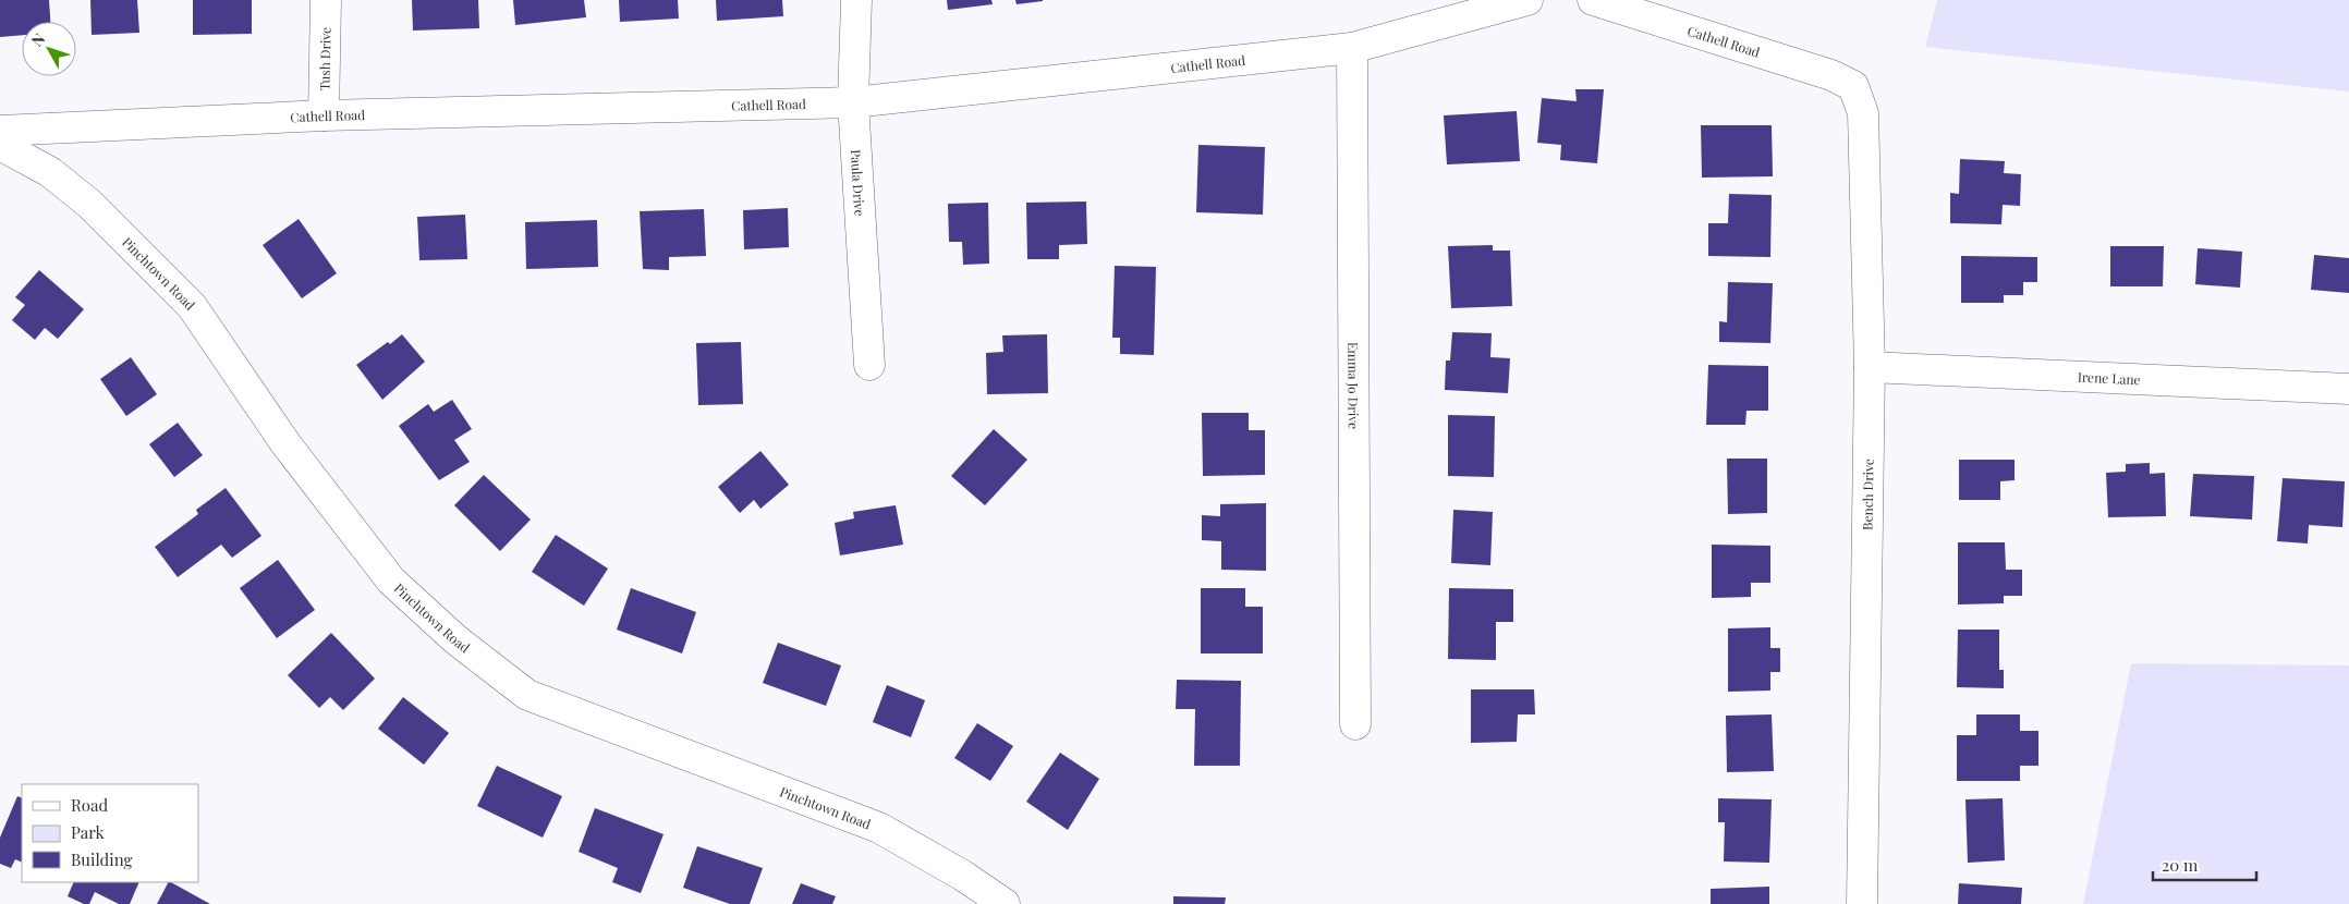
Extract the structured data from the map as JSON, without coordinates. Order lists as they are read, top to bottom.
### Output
{
  "streets": {
    "street": [
      "Cathell Road",
      "Tush Drive",
      "Paula Drive",
      "Pinchtown Road",
      "Irene Lane",
      "Emma Jo Drive",
      "Bench Drive"
    ]
  },
  "crossings": [
    ["Cathell Road", "Tush Drive"],
    ["Cathell Road", "Paula Drive"],
    ["Cathell Road", "Emma Jo Drive"],
    ["Cathell Road", "Bench Drive"],
    ["Irene Lane", "Bench Drive"]
  ],
  "legend": ["Road", "Park", "Building"],
  "scale_bar": "20 m",
  "north": "top left"
}
